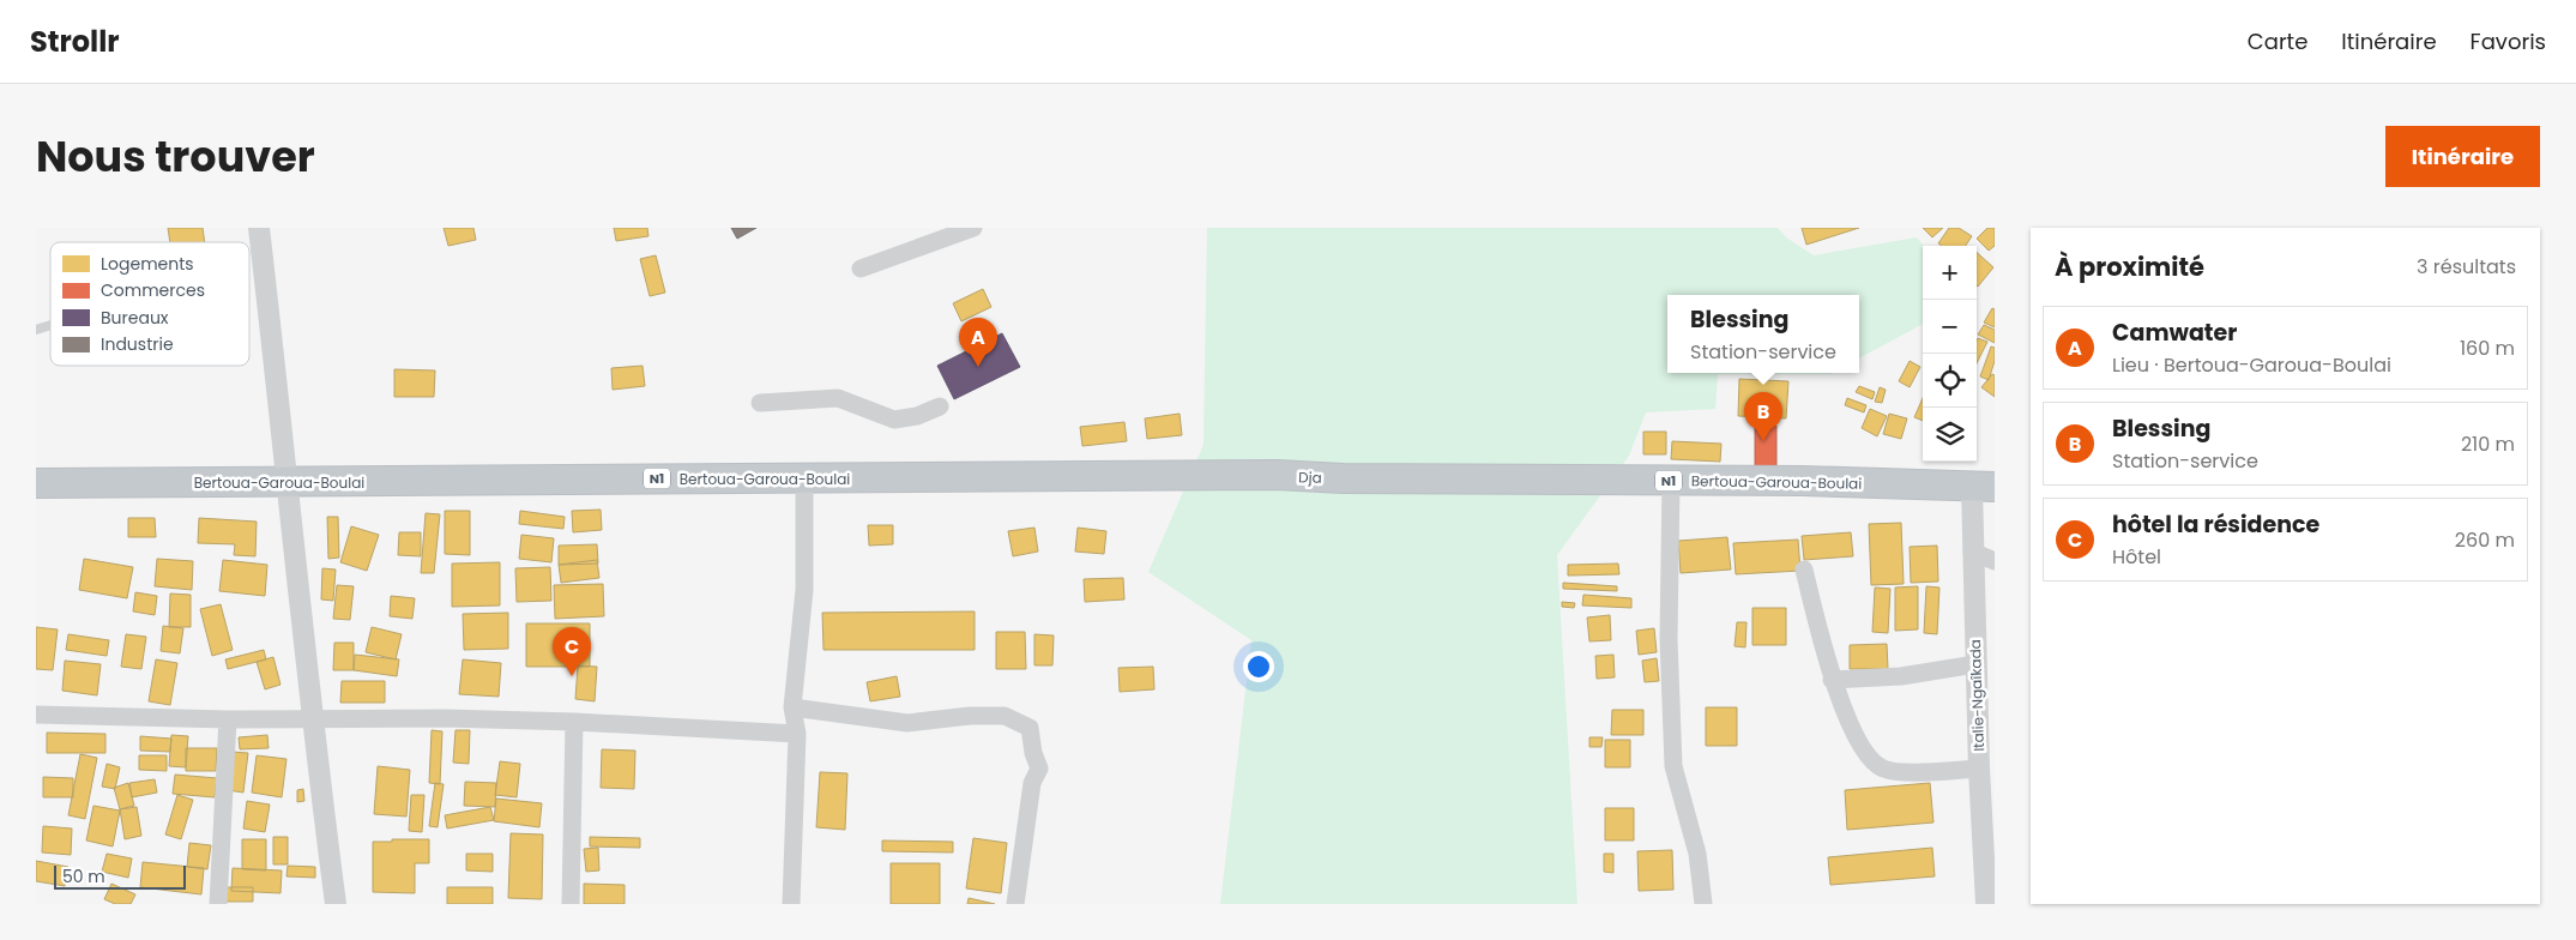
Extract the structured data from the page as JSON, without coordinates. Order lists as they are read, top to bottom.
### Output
{
  "streets": {
    "highway": ["Dja", "N1", "Bertoua-Garoua-Boulai"],
    "street": ["Italie-Ngaîkada"]
  },
  "crossings": [
    ["Dja", "Bertoua-Garoua-Boulai"],
    ["Bertoua-Garoua-Boulai", "Italie-Ngaîkada"]
  ],
  "legend": [
    "Logements",
    "Commerces",
    "Bureaux",
    "Industrie"
  ],
  "scale_bar": "50 m",
  "page": {
    "header": "Strollr",
    "nav": ["Carte", "Itinéraire", "Favoris"],
    "title": "Nous trouver",
    "buttons": "Itinéraire",
    "heading": ["À proximité", "3 résultats"],
    "map_buttons": ["+", "−"],
    "popup": ["Blessing", "Station-service"],
    "list": [
      {
        "mark": "A",
        "name": "Camwater",
        "note": "Lieu · Bertoua-Garoua-Boulai",
        "value": "160 m"
      },
      {
        "mark": "B",
        "name": "Blessing",
        "note": "Station-service",
        "value": "210 m"
      },
      {
        "mark": "C",
        "name": "hôtel la résidence",
        "note": "Hôtel",
        "value": "260 m"
      }
    ],
    "pins": ["A", "B", "C"],
    "scale": "50 m"
  }
}
